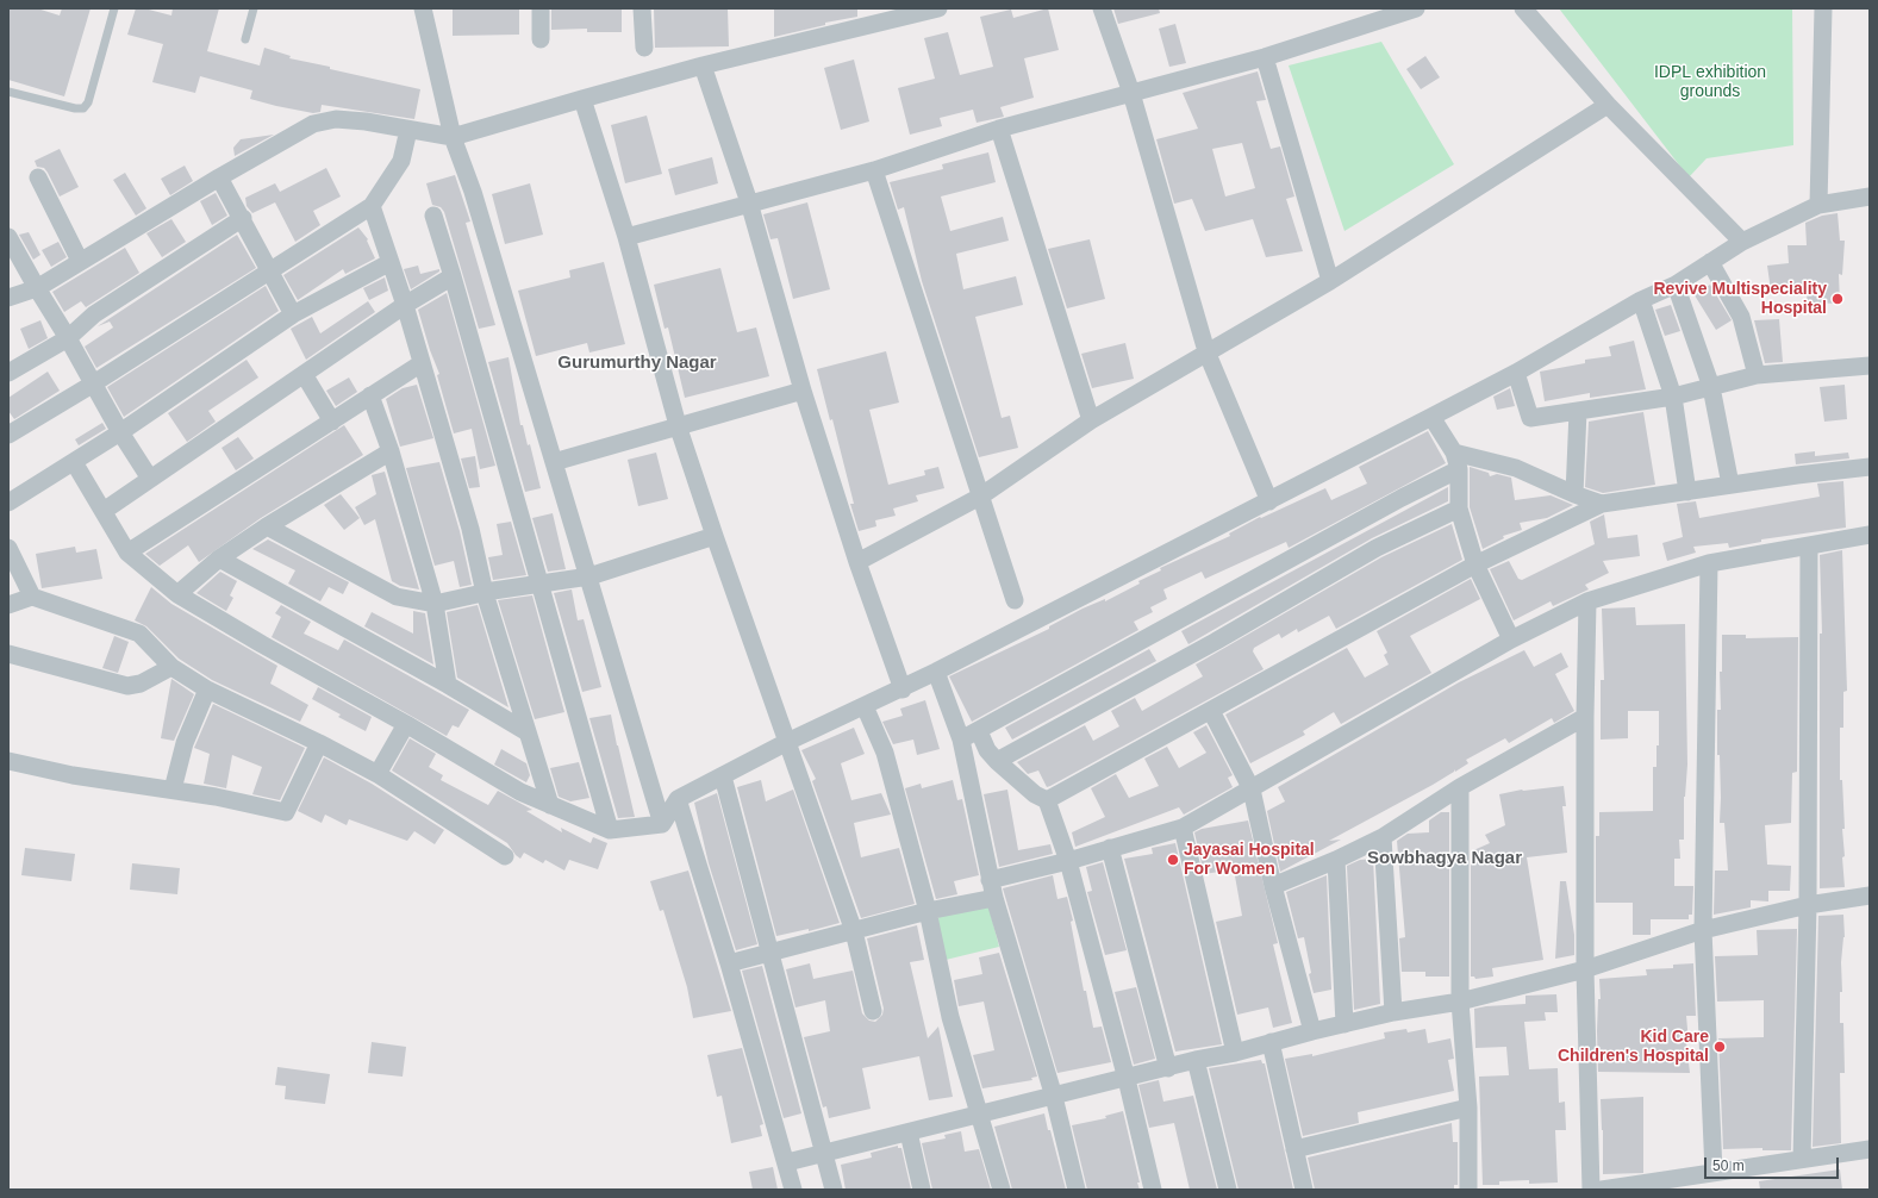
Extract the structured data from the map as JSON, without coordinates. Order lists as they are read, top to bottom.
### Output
{
  "districts": ["Gurumurthy Nagar", "Sowbhagya Nagar"],
  "parks": ["IDPL exhibition grounds"],
  "places": ["Revive Multispeciality Hospital", "Jayasai Hospital For Women", "Kid Care Children's Hospital"],
  "scale_bar": "50 m"
}
